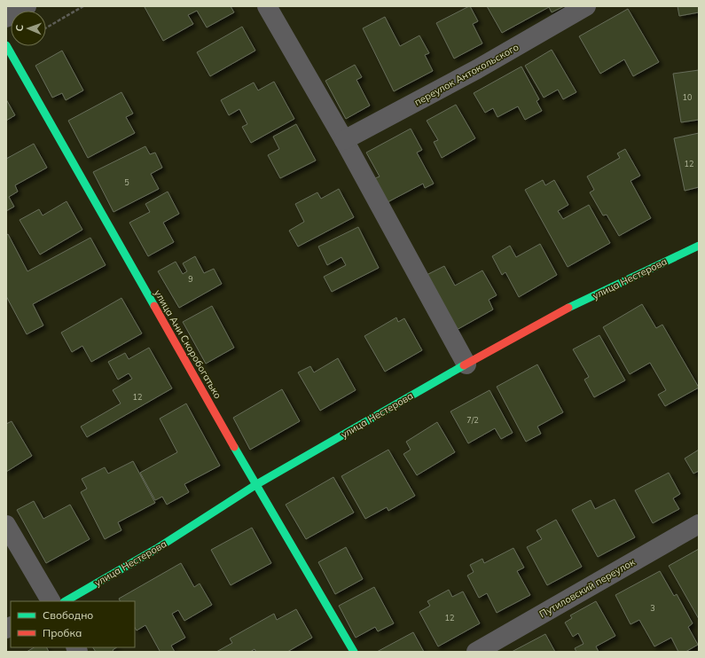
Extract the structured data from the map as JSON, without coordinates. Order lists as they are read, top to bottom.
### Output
{
  "streets": {
    "street": [
      "переулок Антокольского",
      "улица Нестерова",
      "улица Ани Скоробогатько",
      "Путиловский переулок"
    ]
  },
  "crossings": [
    ["улица Нестерова", "улица Ани Скоробогатько"]
  ],
  "house_numbers": [
    "10",
    "12",
    "5",
    "9",
    "12",
    "7/2",
    "3",
    "12"
  ],
  "legend": ["Свободно", "Пробка"],
  "north": "left"
}
